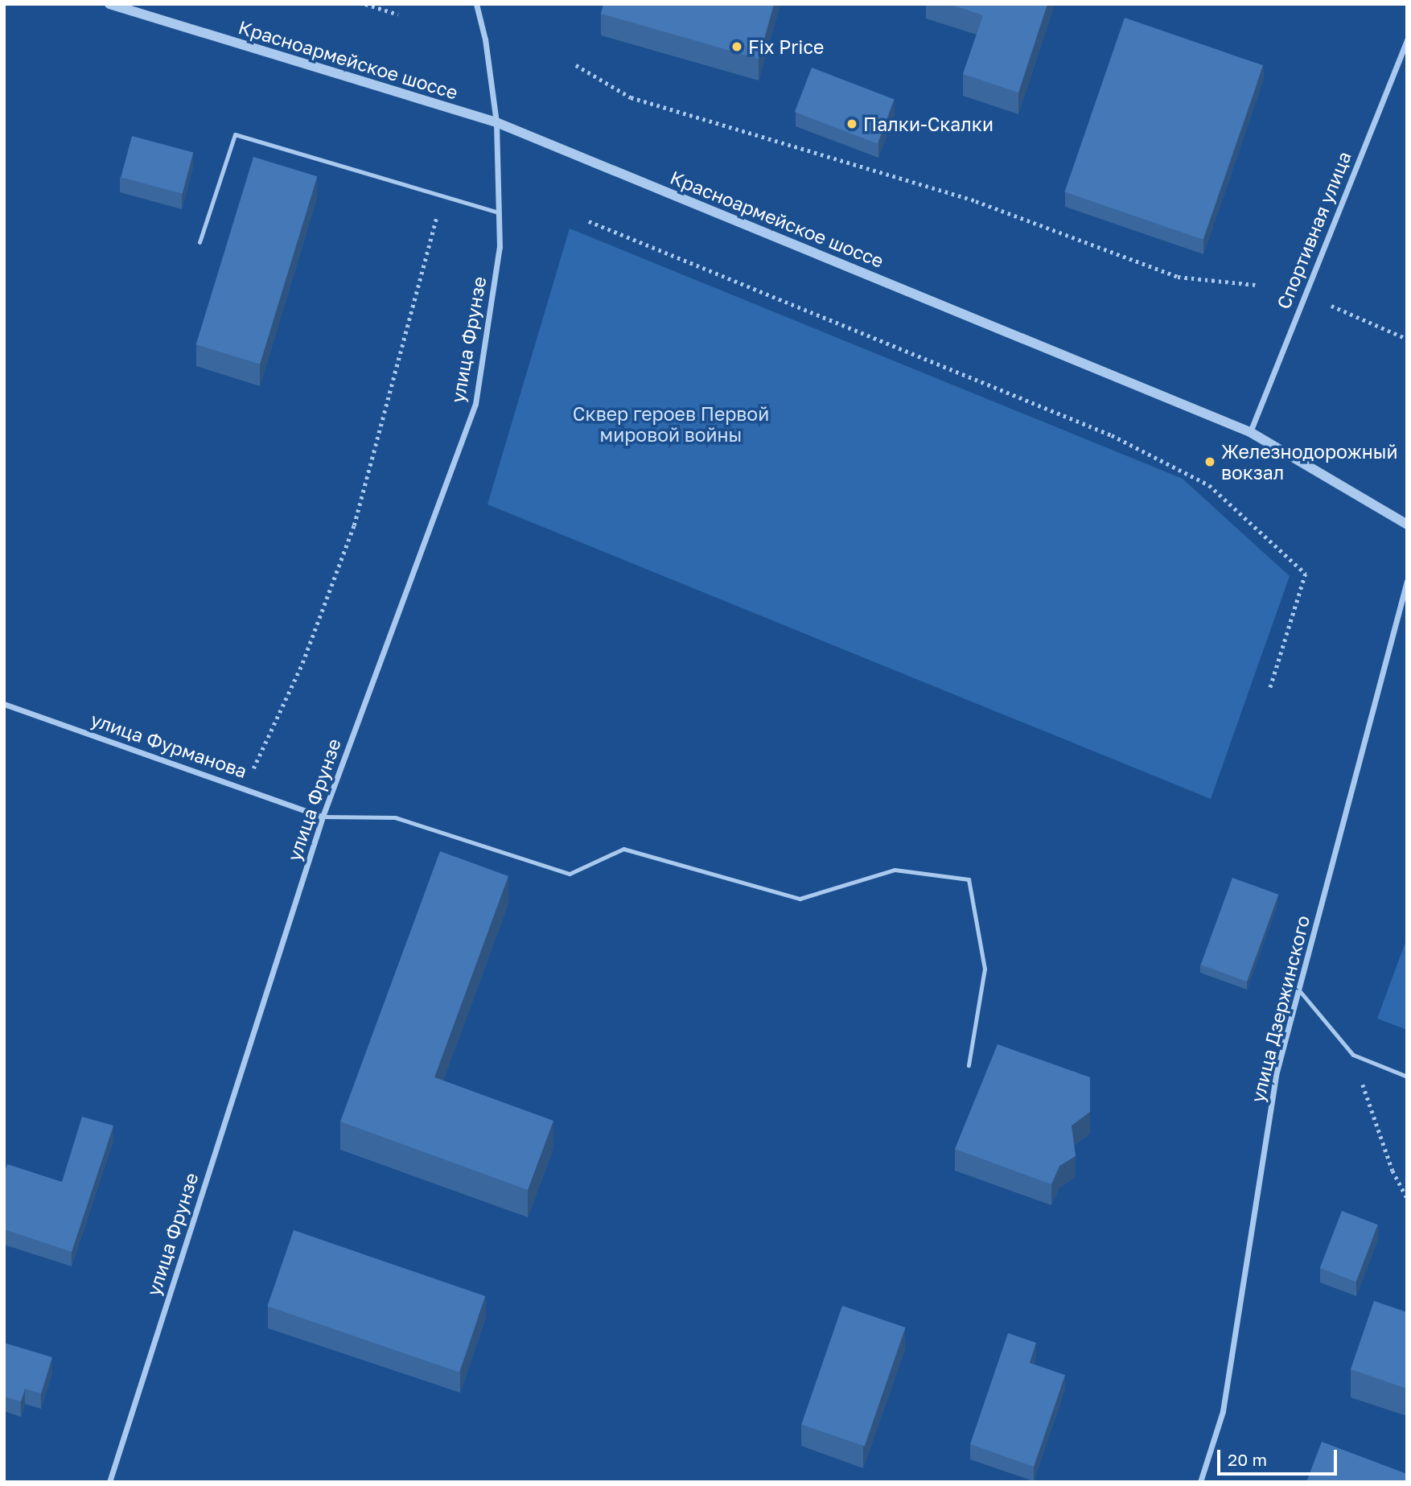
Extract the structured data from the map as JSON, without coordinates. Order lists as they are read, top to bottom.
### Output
{
  "streets": {
    "street": [
      "Красноармейское шоссе",
      "Спортивная улица",
      "улица Фрунзе",
      "улица Фурманова",
      "улица Дзержинского"
    ]
  },
  "crossings": [
    ["Красноармейское шоссе", "Спортивная улица"],
    ["Красноармейское шоссе", "улица Фрунзе"],
    ["улица Фрунзе", "улица Фурманова"]
  ],
  "parks": ["Сквер героев Первой мировой войны"],
  "places": ["Fix Price", "Палки-Скалки", "Железнодорожный вокзал"],
  "scale_bar": "20 m"
}
